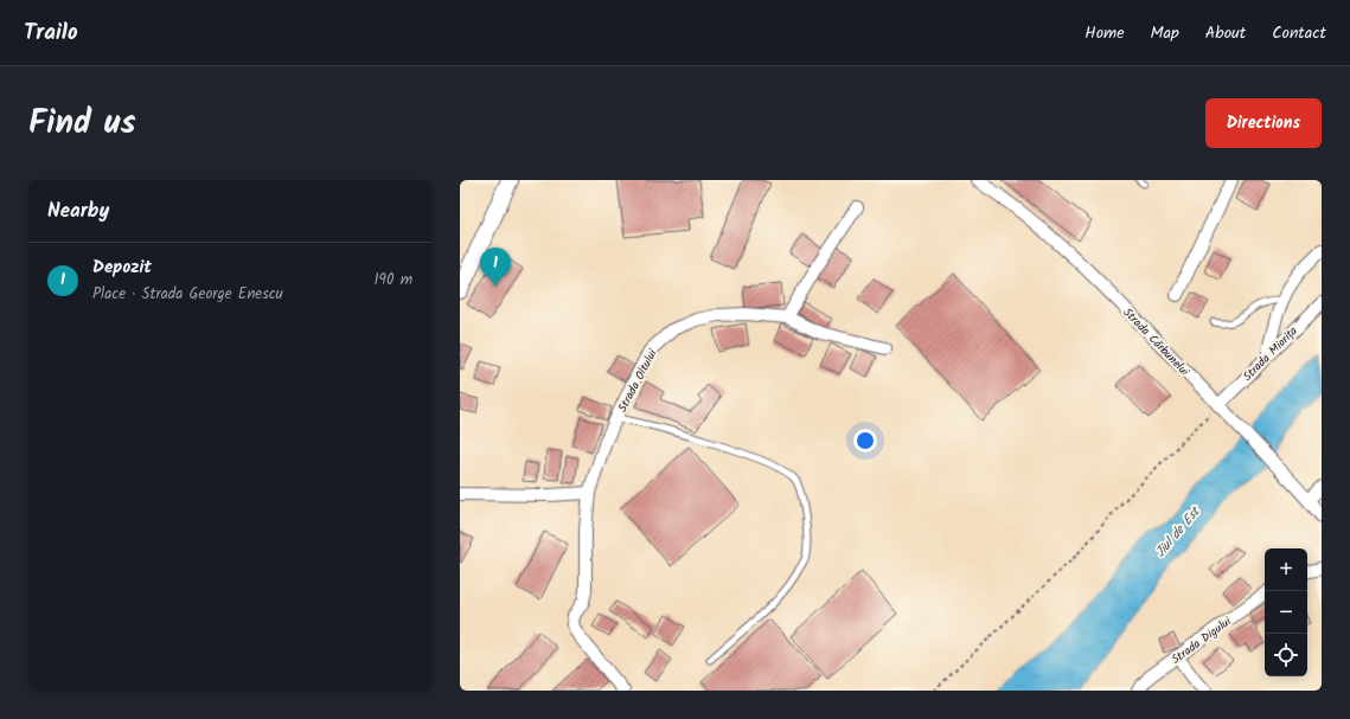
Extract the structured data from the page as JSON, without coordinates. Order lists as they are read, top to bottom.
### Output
{
  "streets": {
    "street": [
      "Strada Cărbunelui",
      "Strada Miorița",
      "Strada Oltului",
      "Strada Digului"
    ]
  },
  "crossings": [
    ["Strada Cărbunelui", "Strada Miorița"]
  ],
  "water": ["Jiul de Est"],
  "page": {
    "header": "Trailo",
    "nav": [
      "Home",
      "Map",
      "About",
      "Contact"
    ],
    "title": "Find us",
    "buttons": "Directions",
    "heading": "Nearby",
    "list": [
      {
        "mark": "1",
        "name": "Depozit",
        "note": "Place · Strada George Enescu",
        "value": "190 m"
      }
    ],
    "pins": "1",
    "map_buttons": ["+", "−"]
  }
}
